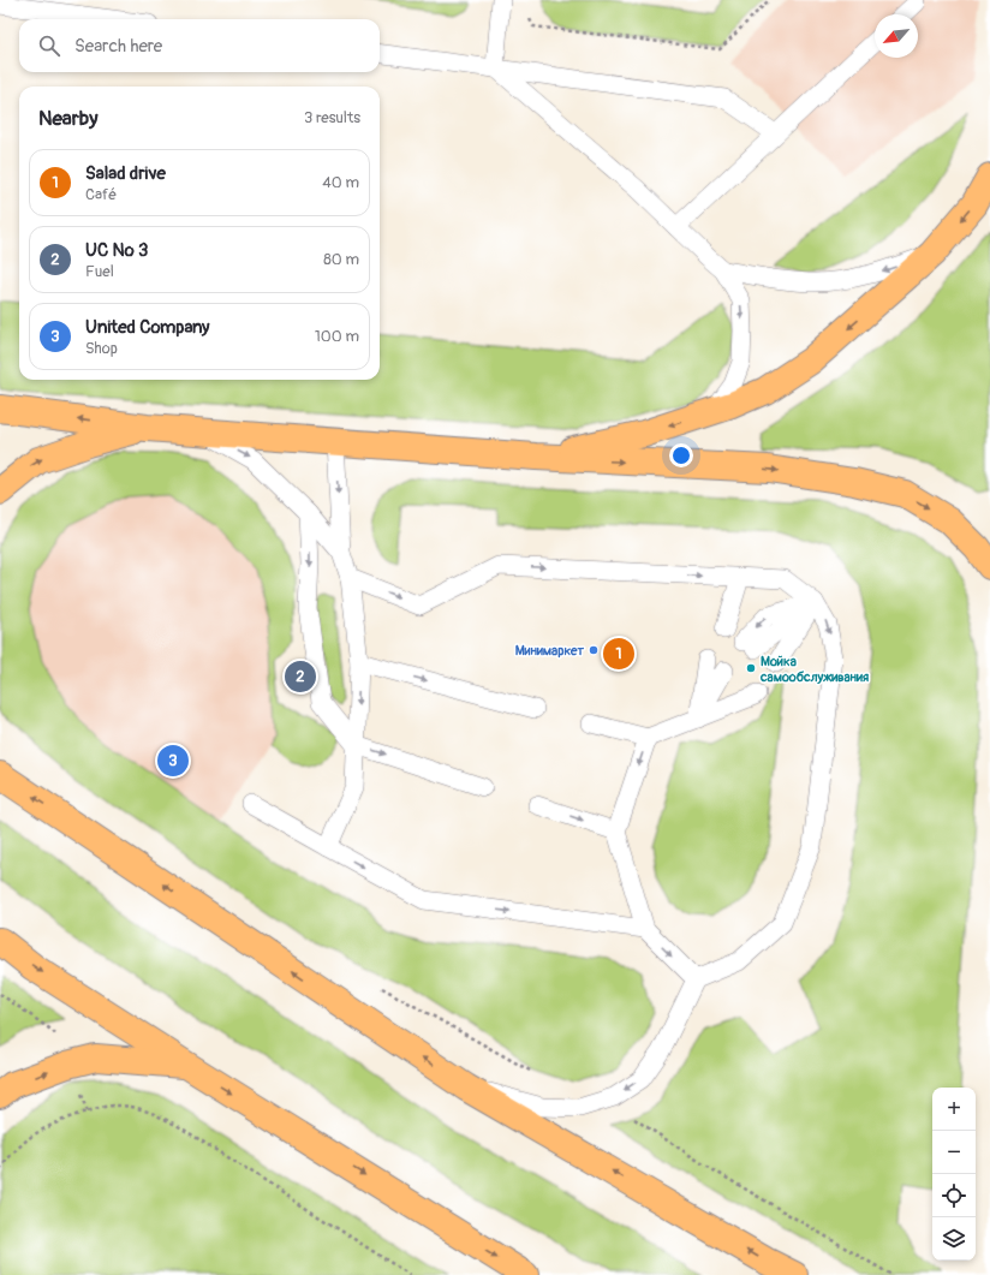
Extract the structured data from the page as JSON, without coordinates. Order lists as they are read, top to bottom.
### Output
{
  "places": ["Минимаркет", "Мойка самообслуживания"],
  "north": "bottom left",
  "page": {
    "search": "Search here",
    "heading": ["Nearby", "3 results"],
    "list": [
      {
        "mark": "1",
        "name": "Salad drive",
        "note": "Café",
        "value": "40 m"
      },
      {
        "mark": "2",
        "name": "UC № 3",
        "note": "Fuel",
        "value": "80 m"
      },
      {
        "mark": "3",
        "name": "United Company",
        "note": "Shop",
        "value": "100 m"
      }
    ],
    "pins": ["1", "2", "3"],
    "map_buttons": ["+", "−"]
  }
}
